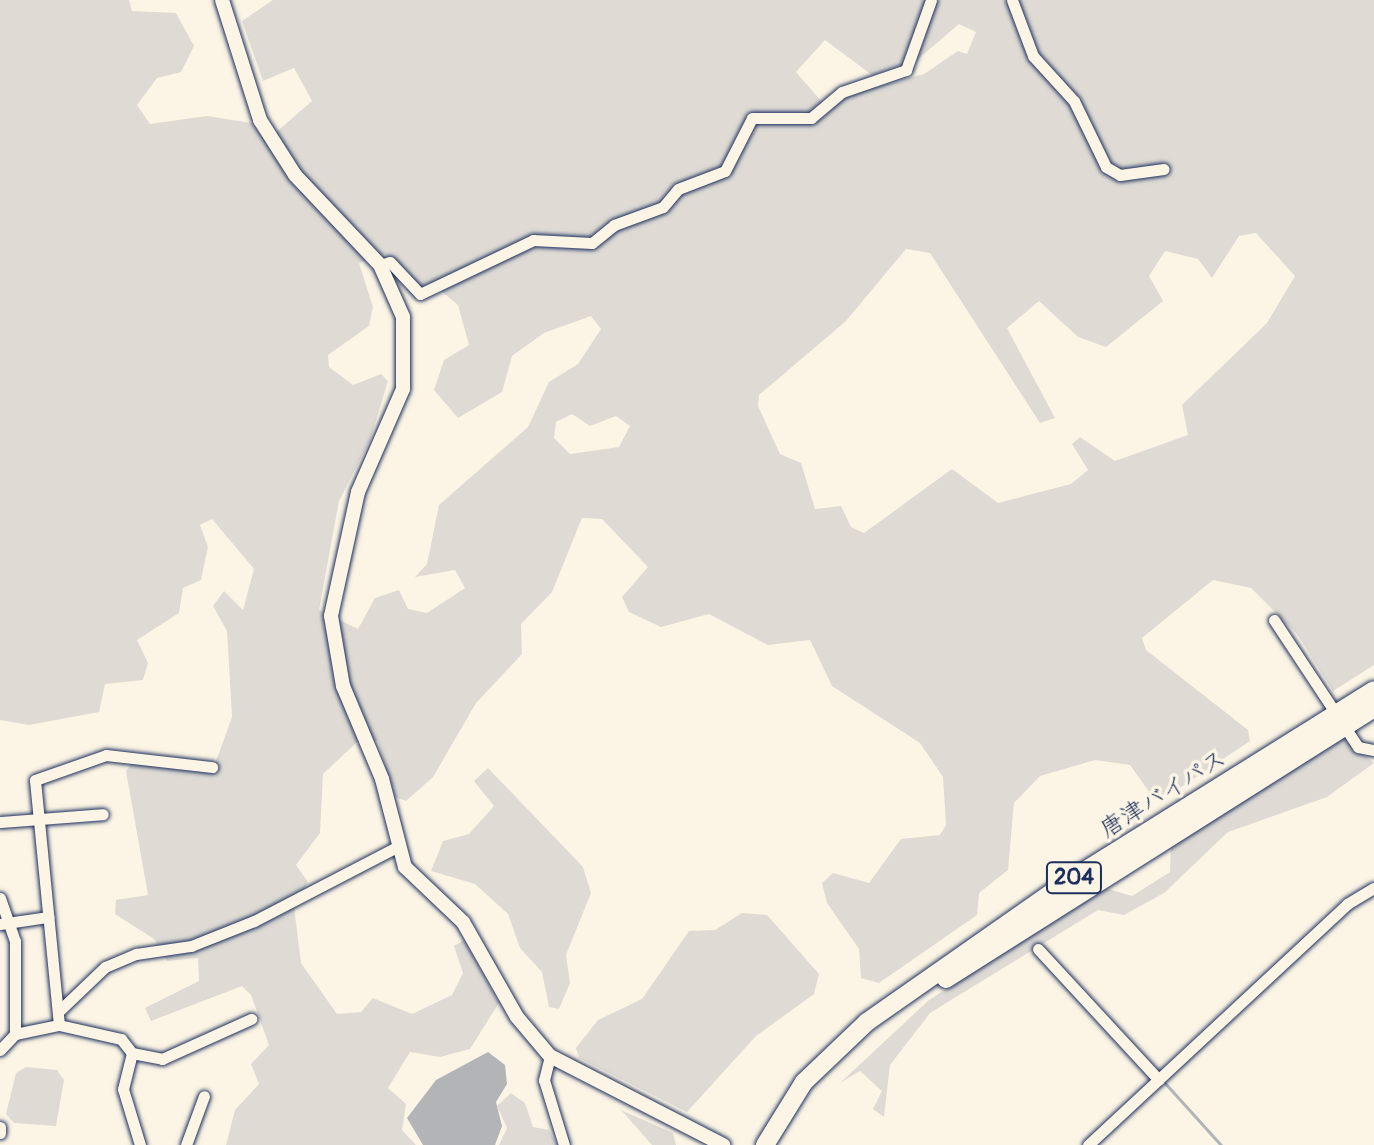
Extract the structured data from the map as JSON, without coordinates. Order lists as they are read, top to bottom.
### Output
{
  "streets": {
    "highway": ["唐津バイパス", "204"]
  }
}
